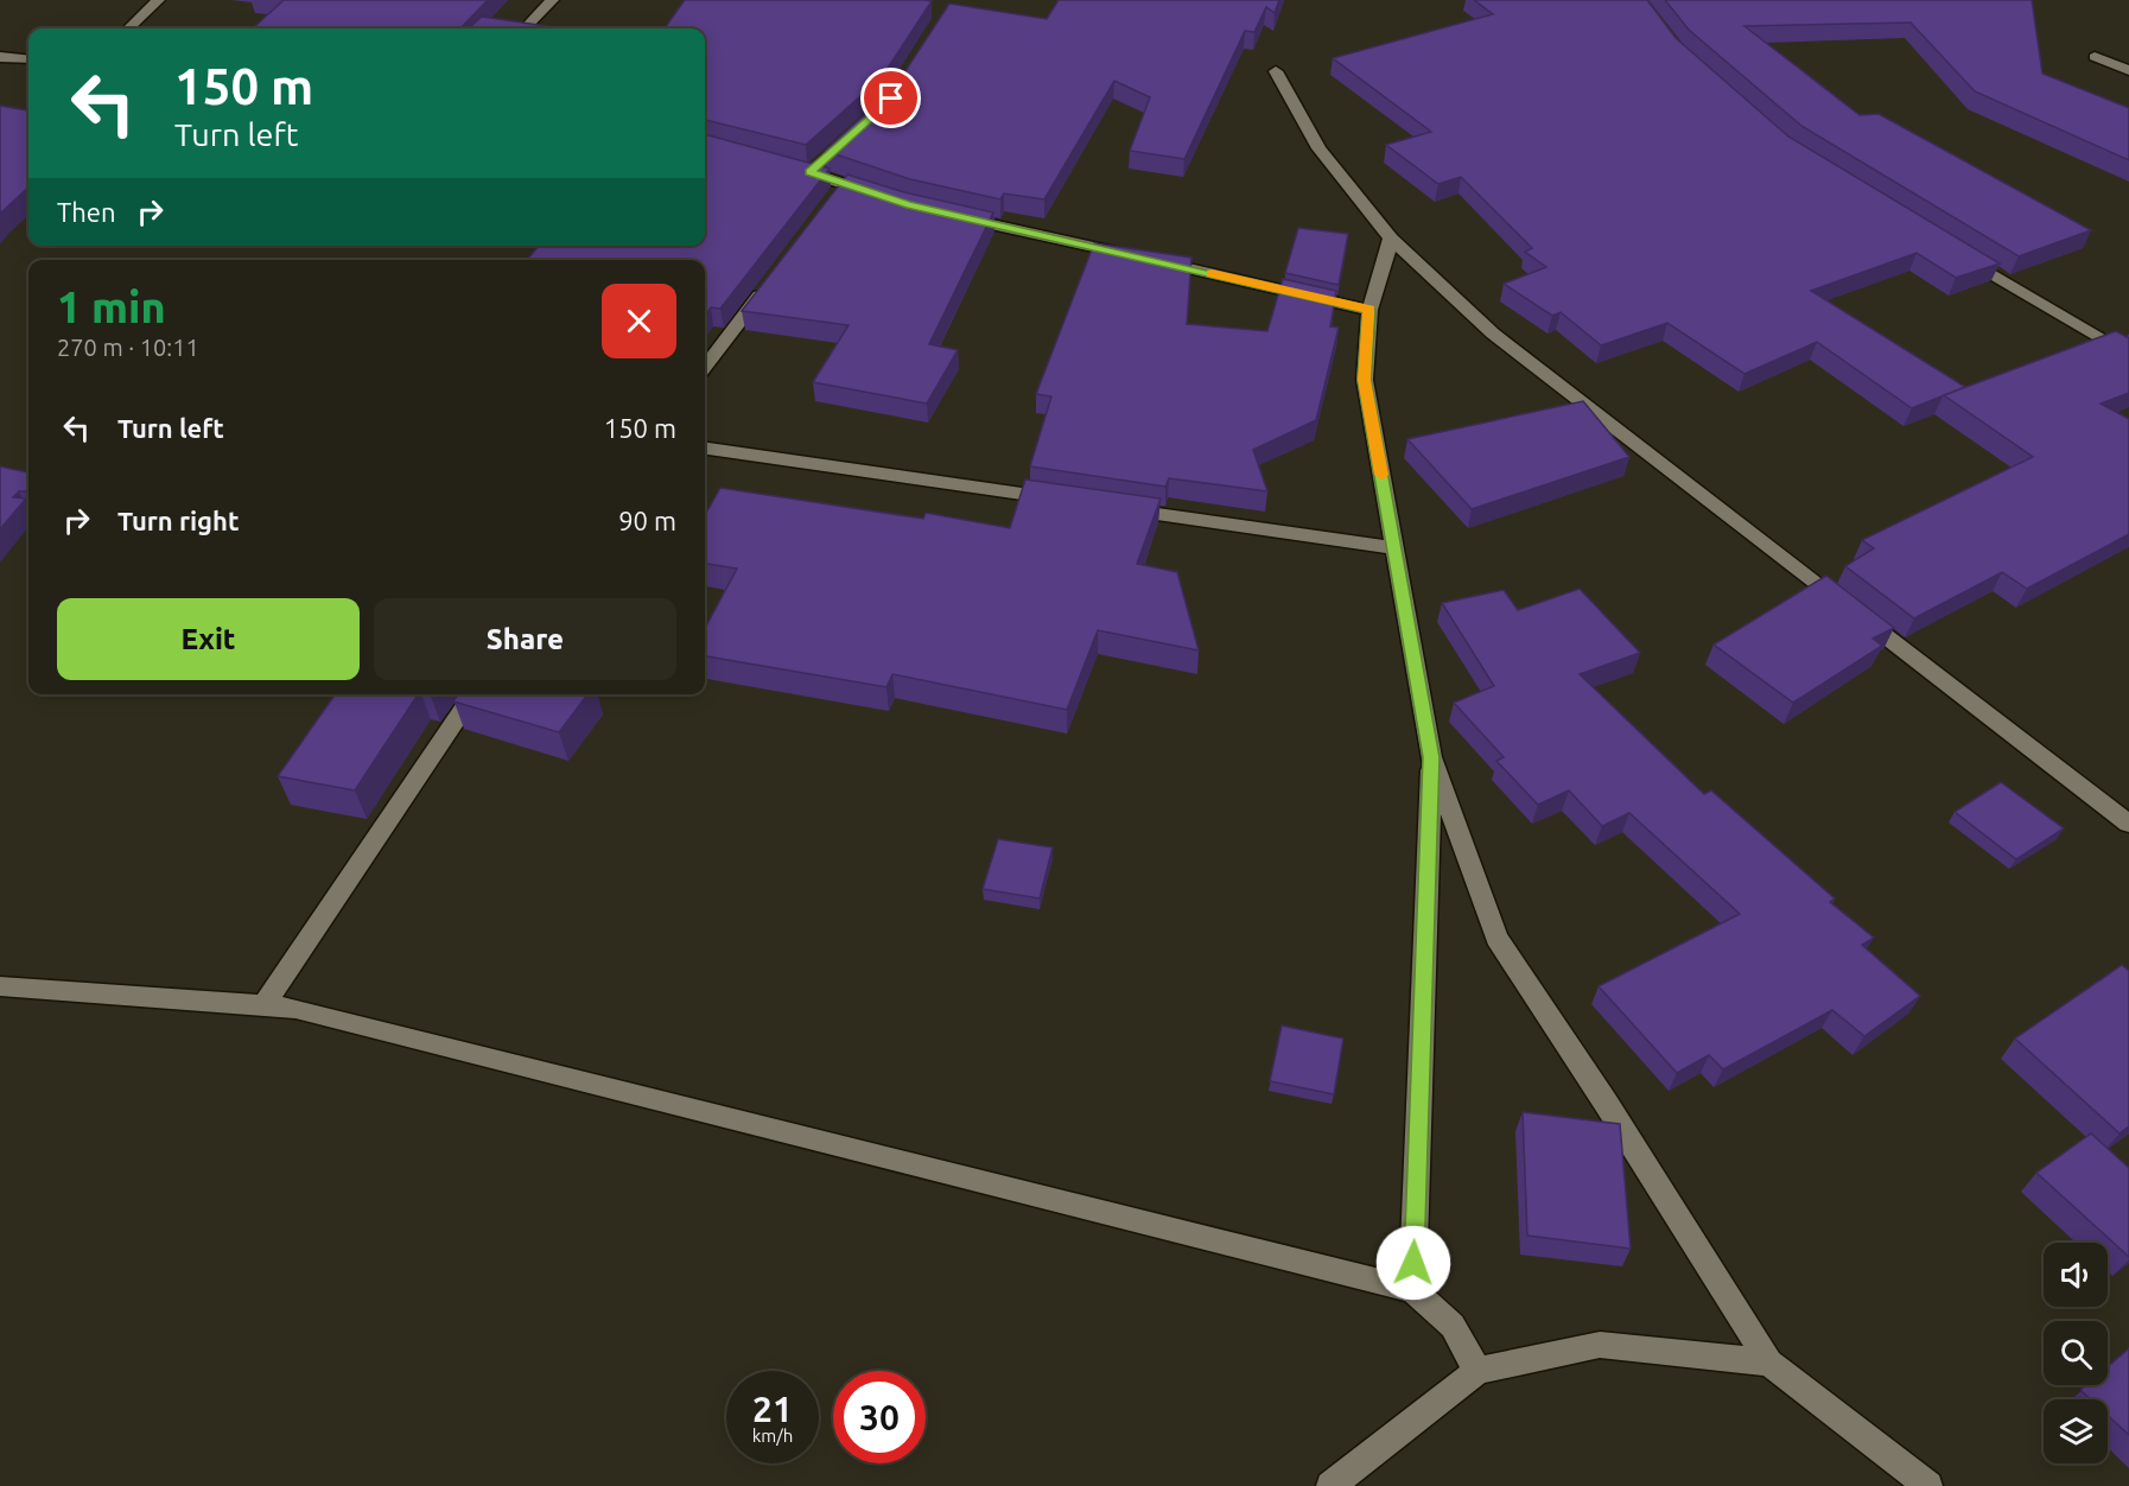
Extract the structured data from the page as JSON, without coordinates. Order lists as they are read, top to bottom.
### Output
{
  "page": {
    "turn": ["150 m", "Turn left"],
    "then": "Then",
    "heading": ["1 min", "270 m · 10:11"],
    "list": [
      {
        "name": "Turn left",
        "value": "150 m"
      },
      {
        "name": "Turn right",
        "value": "90 m"
      }
    ],
    "buttons": ["Exit", "Share"],
    "speed": "21 km/h",
    "limit": "30"
  }
}
